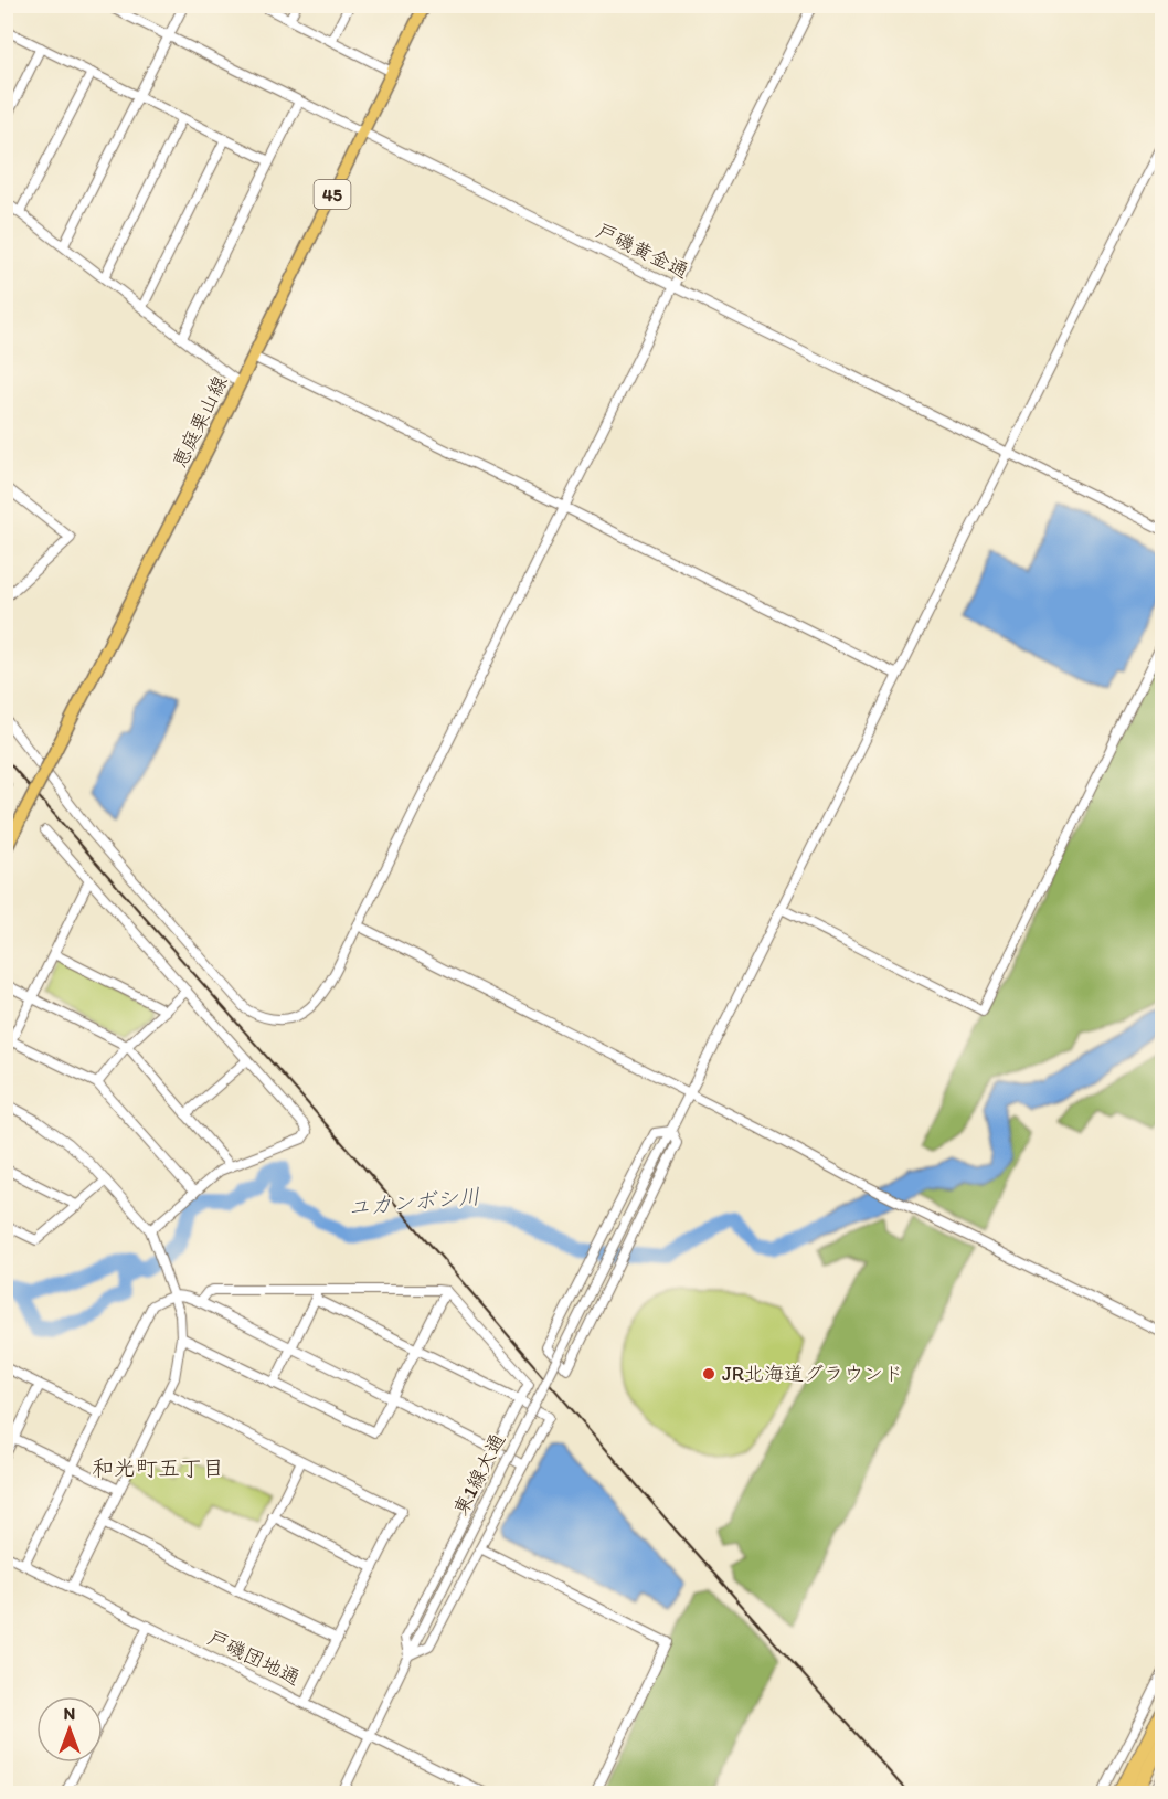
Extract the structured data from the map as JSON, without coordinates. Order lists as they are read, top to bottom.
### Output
{
  "streets": {
    "main road": ["45", "恵庭栗山線"],
    "street": ["戸磯黄金通", "東1線大通", "戸磯団地通"]
  },
  "crossings": [
    ["戸磯黄金通", "恵庭栗山線"],
    ["戸磯黄金通", "東1線大通"],
    ["東1線大通", "戸磯団地通"]
  ],
  "districts": ["和光町五丁目"],
  "water": ["ユカンボシ川"],
  "places": ["JR北海道グラウンド"],
  "north": "top"
}
